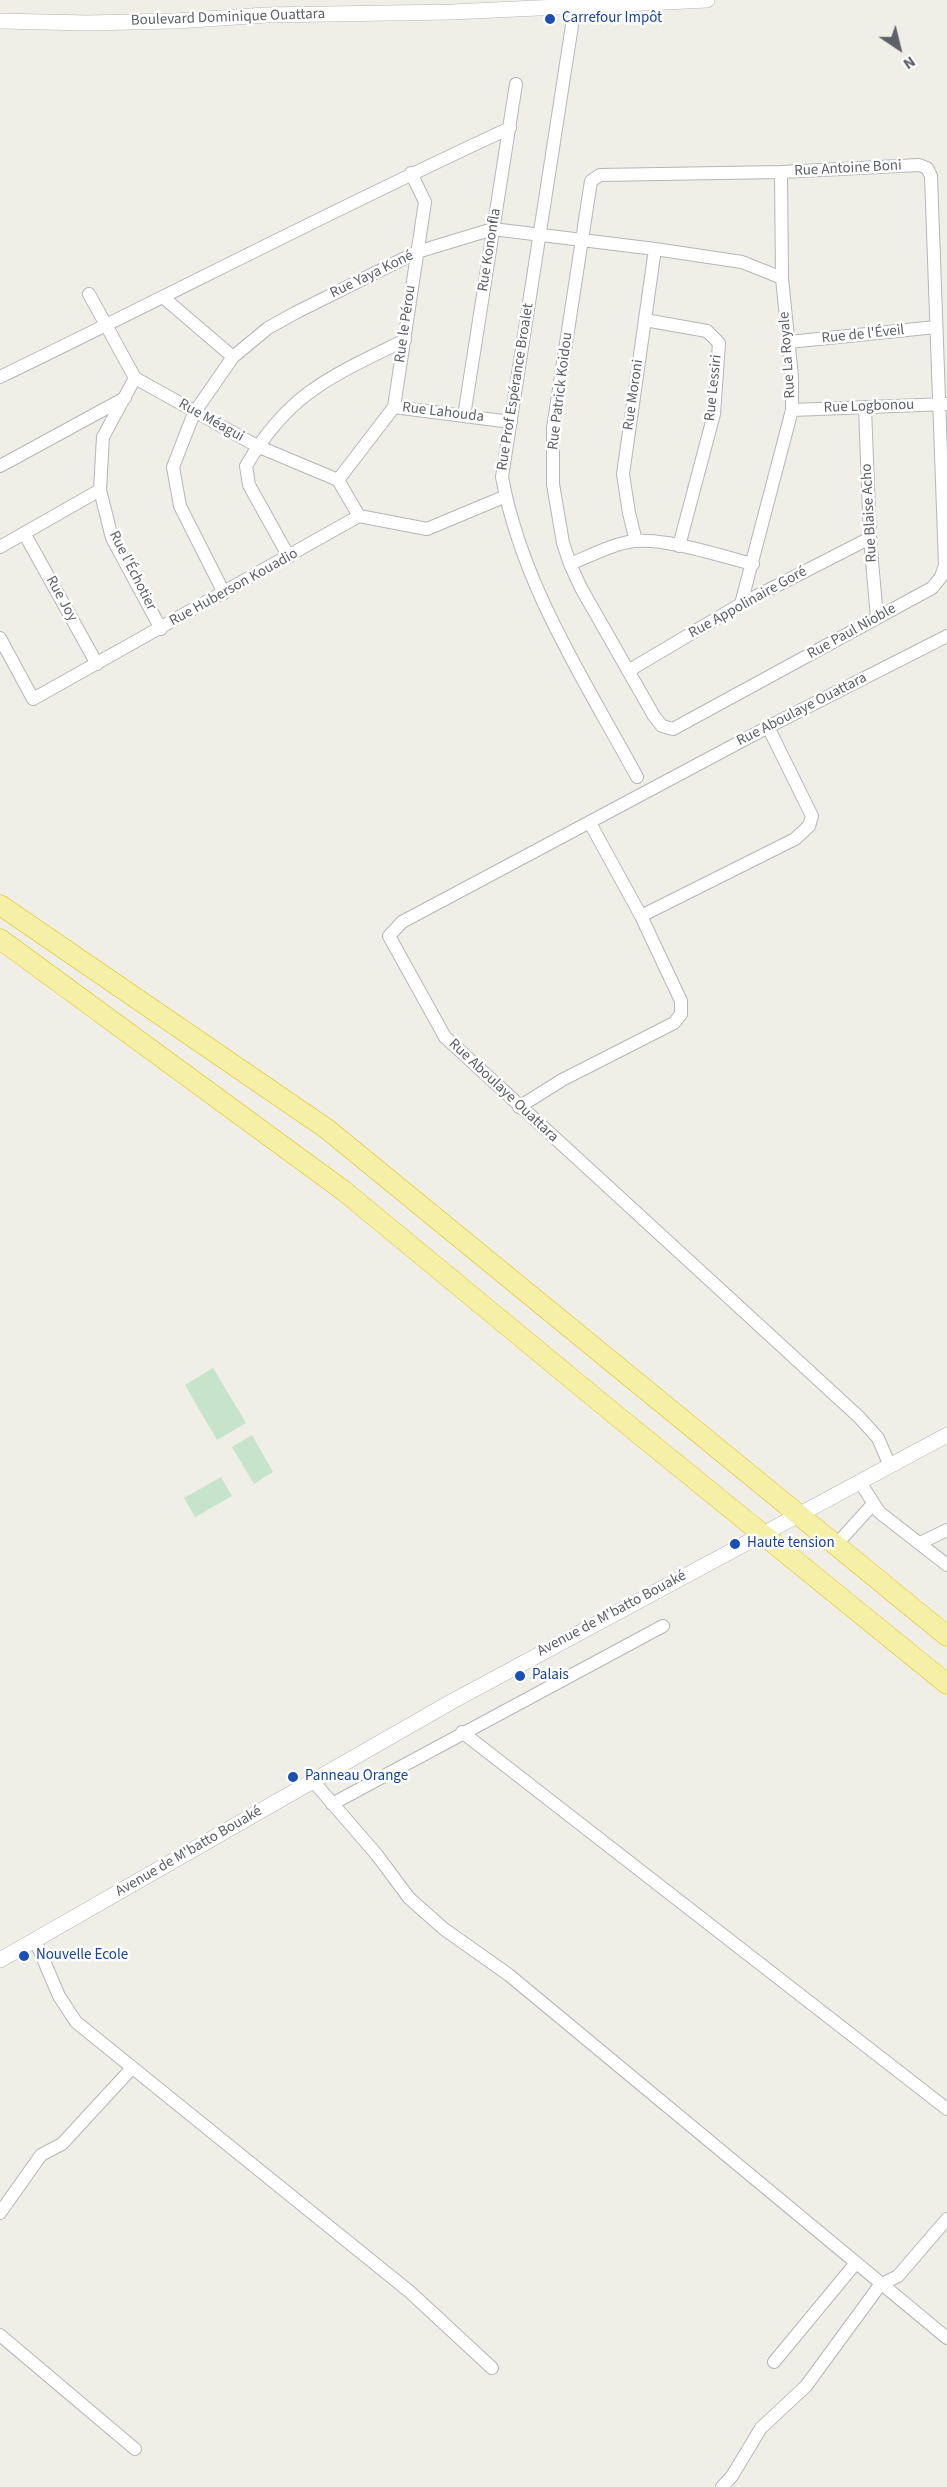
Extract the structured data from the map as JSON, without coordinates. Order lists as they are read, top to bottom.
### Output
{
  "streets": {
    "street": [
      "Boulevard Dominique Ouattara",
      "Rue Antoine Boni",
      "Rue Kononfla",
      "Rue Yaya Koné",
      "Rue le Pérou",
      "Rue de l'Éveil",
      "Rue La Royale",
      "Rue Prof Espérance Broalet",
      "Rue Lessiri",
      "Rue Patrick Koidou",
      "Rue Moroni",
      "Rue Logbonou",
      "Rue Lahouda",
      "Rue Méagui",
      "Rue Blaise Acho",
      "Rue l'Échotier",
      "Rue Huberson Kouadio",
      "Rue Joy",
      "Rue Appolinaire Goré",
      "Rue Paul Nioble",
      "Rue Aboulaye Ouattara",
      "Avenue de M'batto Bouaké"
    ]
  },
  "crossings": [
    ["Boulevard Dominique Ouattara", "Rue Prof Espérance Broalet"],
    ["Rue Antoine Boni", "Rue Yaya Koné"],
    ["Rue Antoine Boni", "Rue de l'Éveil"],
    ["Rue Antoine Boni", "Rue La Royale"],
    ["Rue Antoine Boni", "Rue Patrick Koidou"],
    ["Rue Antoine Boni", "Rue Logbonou"],
    ["Rue Antoine Boni", "Rue Paul Nioble"],
    ["Rue Kononfla", "Rue Yaya Koné"],
    ["Rue Kononfla", "Rue Lahouda"],
    ["Rue Yaya Koné", "Rue le Pérou"],
    ["Rue Yaya Koné", "Rue La Royale"],
    ["Rue Yaya Koné", "Rue Prof Espérance Broalet"],
    ["Rue Yaya Koné", "Rue Patrick Koidou"],
    ["Rue Yaya Koné", "Rue Moroni"],
    ["Rue Yaya Koné", "Rue Méagui"],
    ["Rue Yaya Koné", "Rue Huberson Kouadio"],
    ["Rue le Pérou", "Rue Lahouda"],
    ["Rue de l'Éveil", "Rue La Royale"],
    ["Rue La Royale", "Rue Logbonou"],
    ["Rue La Royale", "Rue Appolinaire Goré"],
    ["Rue Prof Espérance Broalet", "Rue Lahouda"],
    ["Rue Lessiri", "Rue Moroni"],
    ["Rue Patrick Koidou", "Rue Appolinaire Goré"],
    ["Rue Patrick Koidou", "Rue Paul Nioble"],
    ["Rue Logbonou", "Rue Blaise Acho"],
    ["Rue Logbonou", "Rue Paul Nioble"],
    ["Rue Lahouda", "Rue Méagui"],
    ["Rue Méagui", "Rue l'Échotier"],
    ["Rue Blaise Acho", "Rue Appolinaire Goré"],
    ["Rue Blaise Acho", "Rue Paul Nioble"],
    ["Rue l'Échotier", "Rue Huberson Kouadio"],
    ["Rue Huberson Kouadio", "Rue Joy"],
    ["Rue Appolinaire Goré", "Rue Paul Nioble"],
    ["Rue Aboulaye Ouattara", "Avenue de M'batto Bouaké"]
  ],
  "places": [
    "Carrefour Impôt",
    "Haute tension",
    "Palais",
    "Panneau Orange",
    "Nouvelle Ecole"
  ],
  "north": "bottom right"
}
